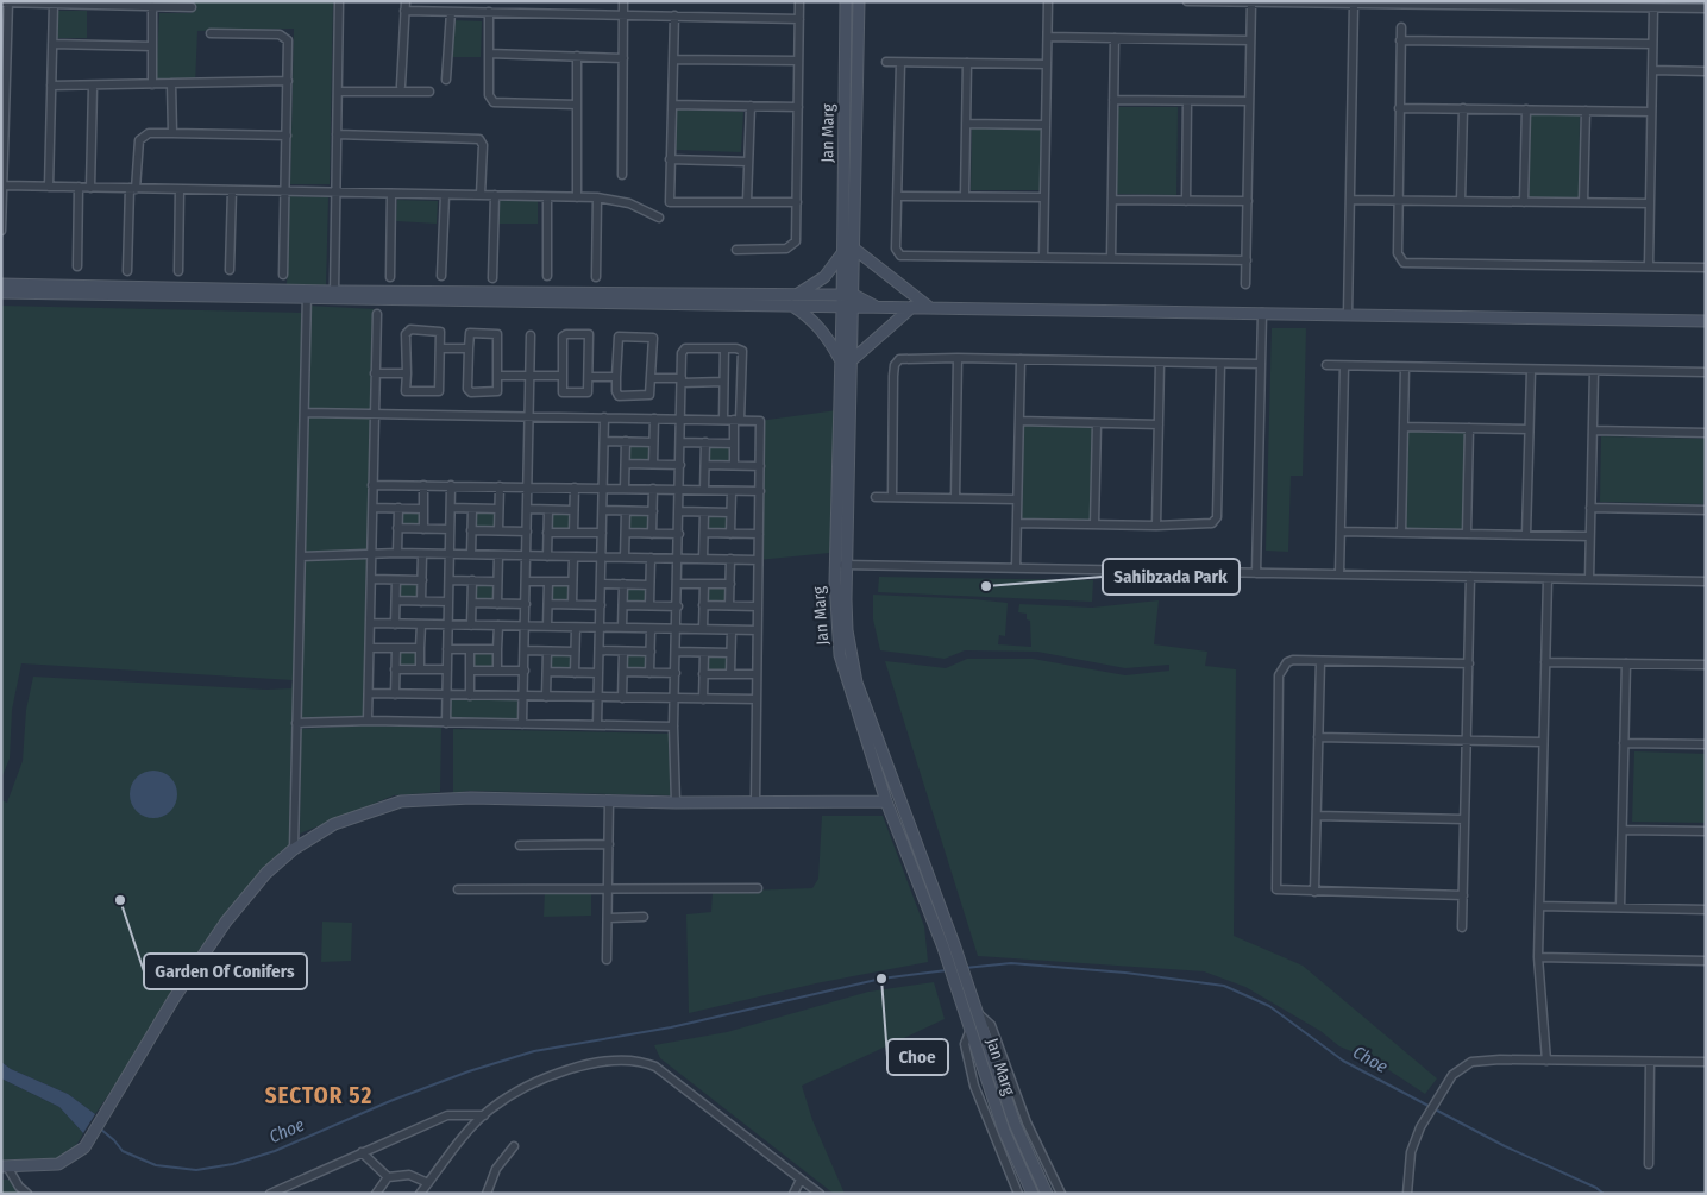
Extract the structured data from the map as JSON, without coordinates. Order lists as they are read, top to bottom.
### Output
{
  "streets": {
    "main road": ["Jan Marg"]
  },
  "districts": ["SECTOR 52"],
  "water": ["Choe"],
  "places": ["Sahibzada Park", "Garden Of Conifers", "Choe"]
}
